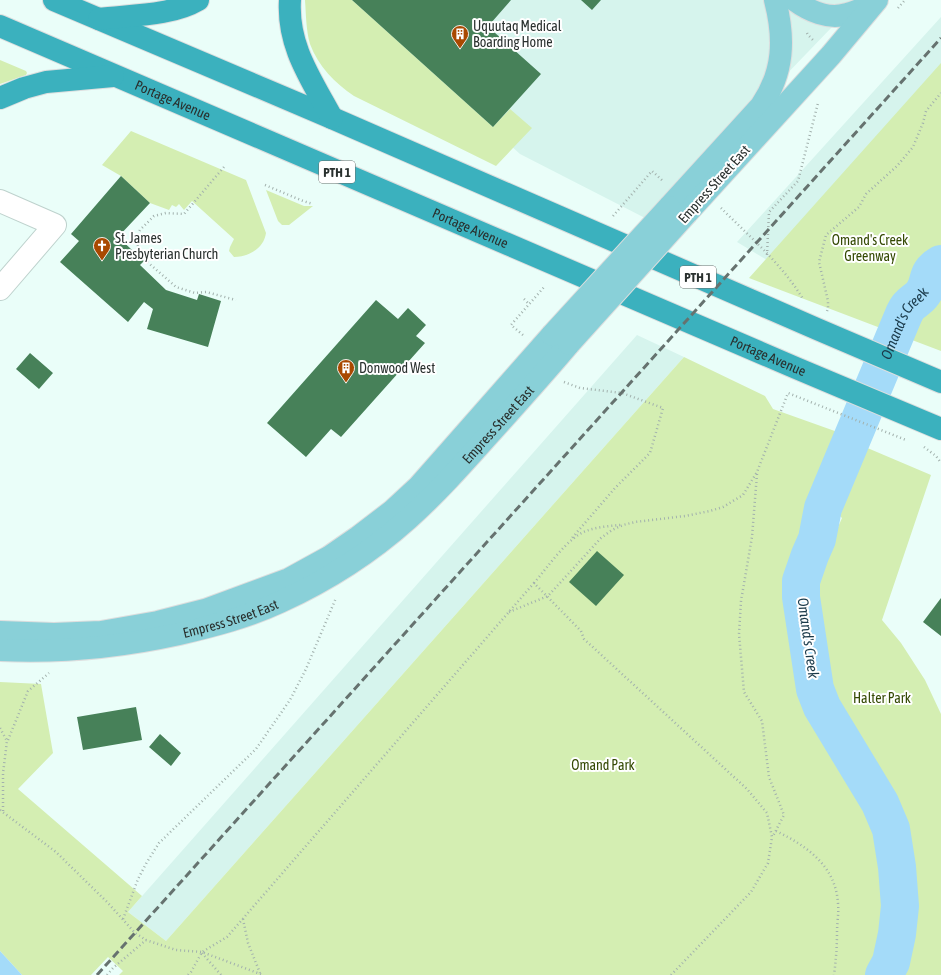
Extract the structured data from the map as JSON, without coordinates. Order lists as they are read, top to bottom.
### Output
{
  "streets": {
    "highway": ["Portage Avenue", "PTH 1"],
    "main road": ["Empress Street East"]
  },
  "water": ["Omand's Creek"],
  "parks": ["Omand's Creek Greenway", "Halter Park", "Omand Park"],
  "places": {
    "building": ["Uquutaq Medical Boarding Home", "Donwood West"],
    "church": ["St. James Presbyterian Church"]
  }
}
